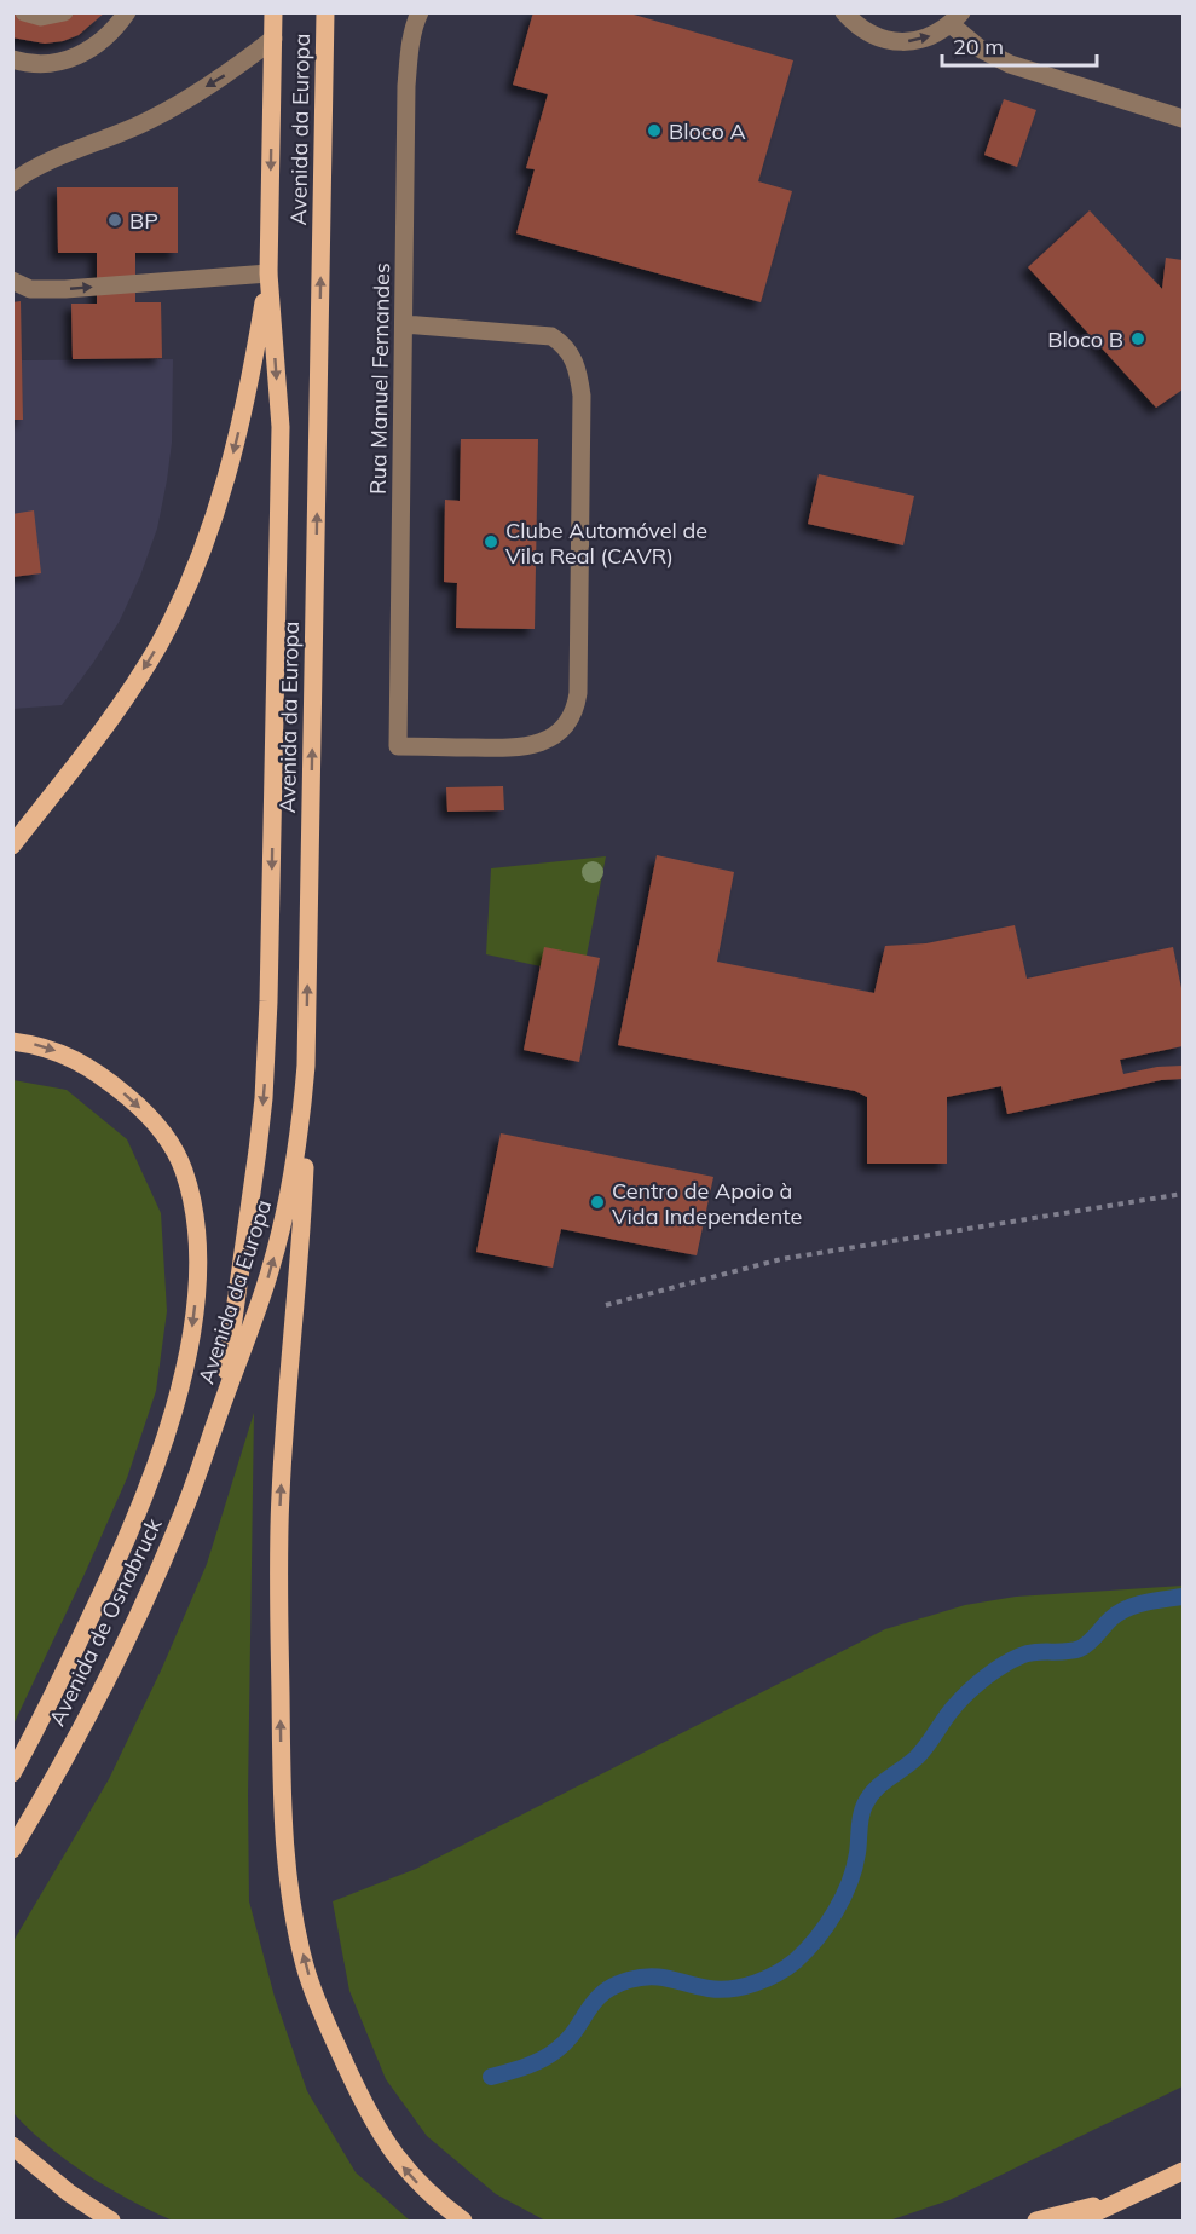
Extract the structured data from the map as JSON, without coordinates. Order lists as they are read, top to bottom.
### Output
{
  "streets": {
    "main road": ["Avenida da Europa", "Avenida de Osnabruck"],
    "street": ["Rua Manuel Fernandes"]
  },
  "crossings": [
    ["Avenida da Europa", "Avenida de Osnabruck"]
  ],
  "places": [
    "Bloco A",
    "BP",
    "Bloco B",
    "Clube Automóvel de Vila Real (CAVR)",
    "Centro de Apoio à Vida Independente"
  ],
  "scale_bar": "20 m"
}
